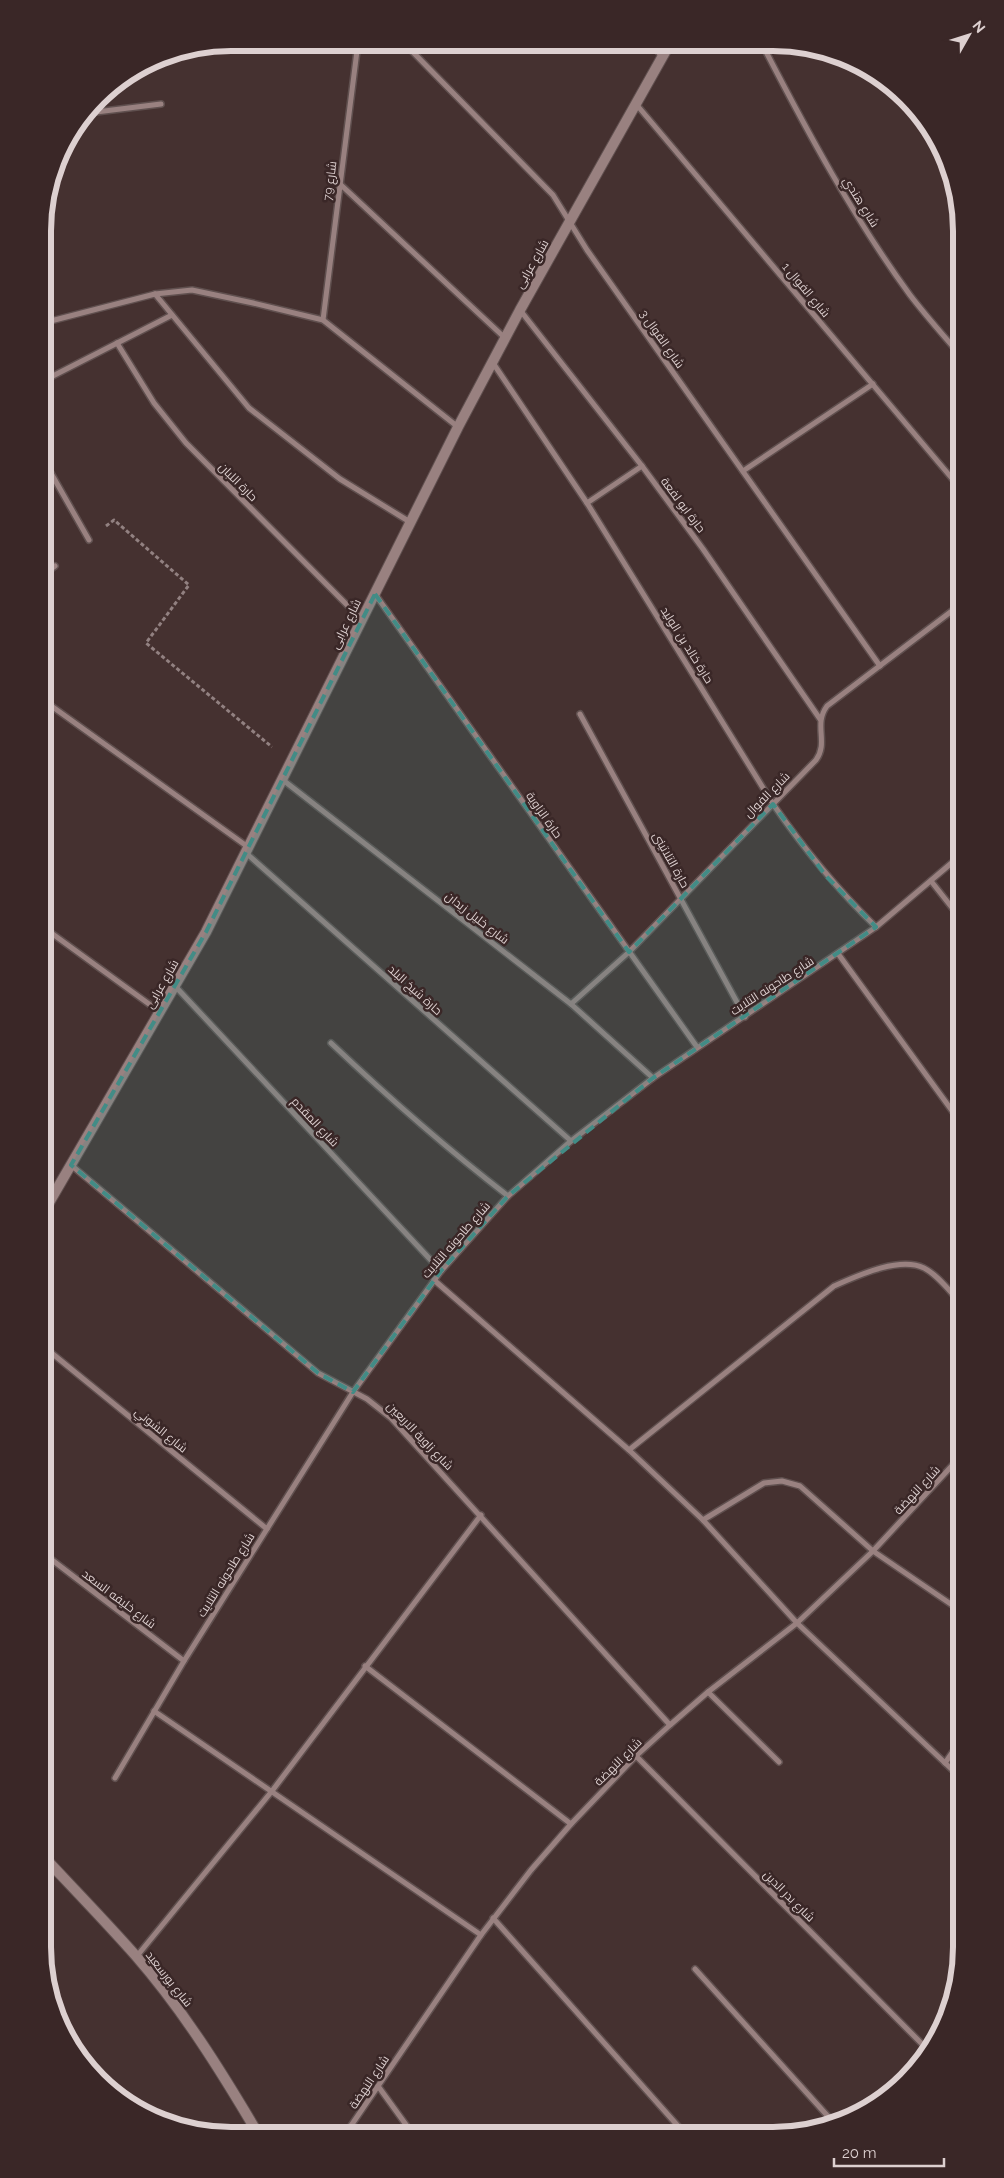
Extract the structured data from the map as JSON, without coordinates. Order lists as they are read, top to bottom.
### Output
{
  "streets": {
    "street": [
      "شارع 79",
      "شارع هندي",
      "شارع عرابى",
      "شارع الفوال 1",
      "شارع الفوال 3",
      "حارة اللبان",
      "حارة ابو لفعة",
      "حارة خالد بن الوليد",
      "شارع الفوال",
      "حارة الزاوية",
      "حارة التلاتينى",
      "شارع خليل زيدان",
      "شارع طاحونه التلايت",
      "حارة شيخ البلد",
      "شارع المقدم",
      "شارع الشوني",
      "شارع زاوية الاربعين",
      "شارع النهضة",
      "شارع خليفه السعد",
      "شارع بدر الدين",
      "شارع بورسعيد"
    ]
  },
  "crossings": [
    ["شارع عرابى", "شارع الفوال 1"],
    ["شارع عرابى", "شارع الفوال 3"],
    ["شارع عرابى", "حارة اللبان"],
    ["شارع عرابى", "حارة ابو لفعة"],
    ["شارع عرابى", "حارة خالد بن الوليد"],
    ["شارع عرابى", "حارة الزاوية"],
    ["شارع عرابى", "شارع خليل زيدان"],
    ["شارع عرابى", "حارة شيخ البلد"],
    ["شارع عرابى", "شارع المقدم"],
    ["شارع عرابى", "شارع زاوية الاربعين"],
    ["حارة ابو لفعة", "شارع الفوال"],
    ["حارة خالد بن الوليد", "شارع الفوال"],
    ["حارة خالد بن الوليد", "شارع طاحونه التلايت"],
    ["شارع الفوال", "حارة الزاوية"],
    ["شارع الفوال", "حارة التلاتينى"],
    ["شارع الفوال", "شارع خليل زيدان"],
    ["حارة الزاوية", "شارع طاحونه التلايت"],
    ["حارة التلاتينى", "شارع طاحونه التلايت"],
    ["شارع خليل زيدان", "شارع طاحونه التلايت"],
    ["شارع طاحونه التلايت", "حارة شيخ البلد"],
    ["شارع طاحونه التلايت", "شارع المقدم"],
    ["شارع طاحونه التلايت", "شارع الشوني"],
    ["شارع طاحونه التلايت", "شارع زاوية الاربعين"],
    ["شارع طاحونه التلايت", "شارع خليفه السعد"],
    ["شارع زاوية الاربعين", "شارع النهضة"],
    ["شارع النهضة", "شارع بدر الدين"]
  ],
  "scale_bar": "20 m",
  "north": "top right"
}
